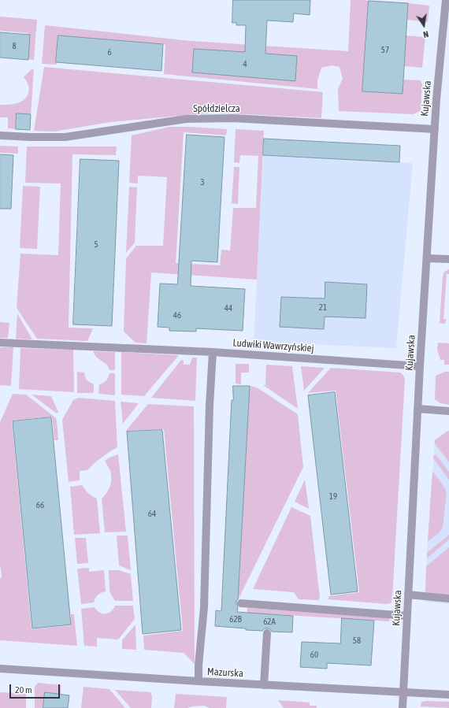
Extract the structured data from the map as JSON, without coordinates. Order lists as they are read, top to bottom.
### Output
{
  "streets": {
    "street": [
      "Kujawska",
      "Spółdzielcza",
      "Ludwiki Wawrzyńskiej",
      "Mazurska"
    ]
  },
  "crossings": [
    ["Kujawska", "Spółdzielcza"],
    ["Kujawska", "Ludwiki Wawrzyńskiej"],
    ["Kujawska", "Mazurska"]
  ],
  "house_numbers": [
    "8",
    "57",
    "6",
    "4",
    "3",
    "5",
    "21",
    "44",
    "46",
    "19",
    "66",
    "64",
    "62B",
    "62A",
    "58",
    "60"
  ],
  "scale_bar": "20 m",
  "north": "bottom"
}
